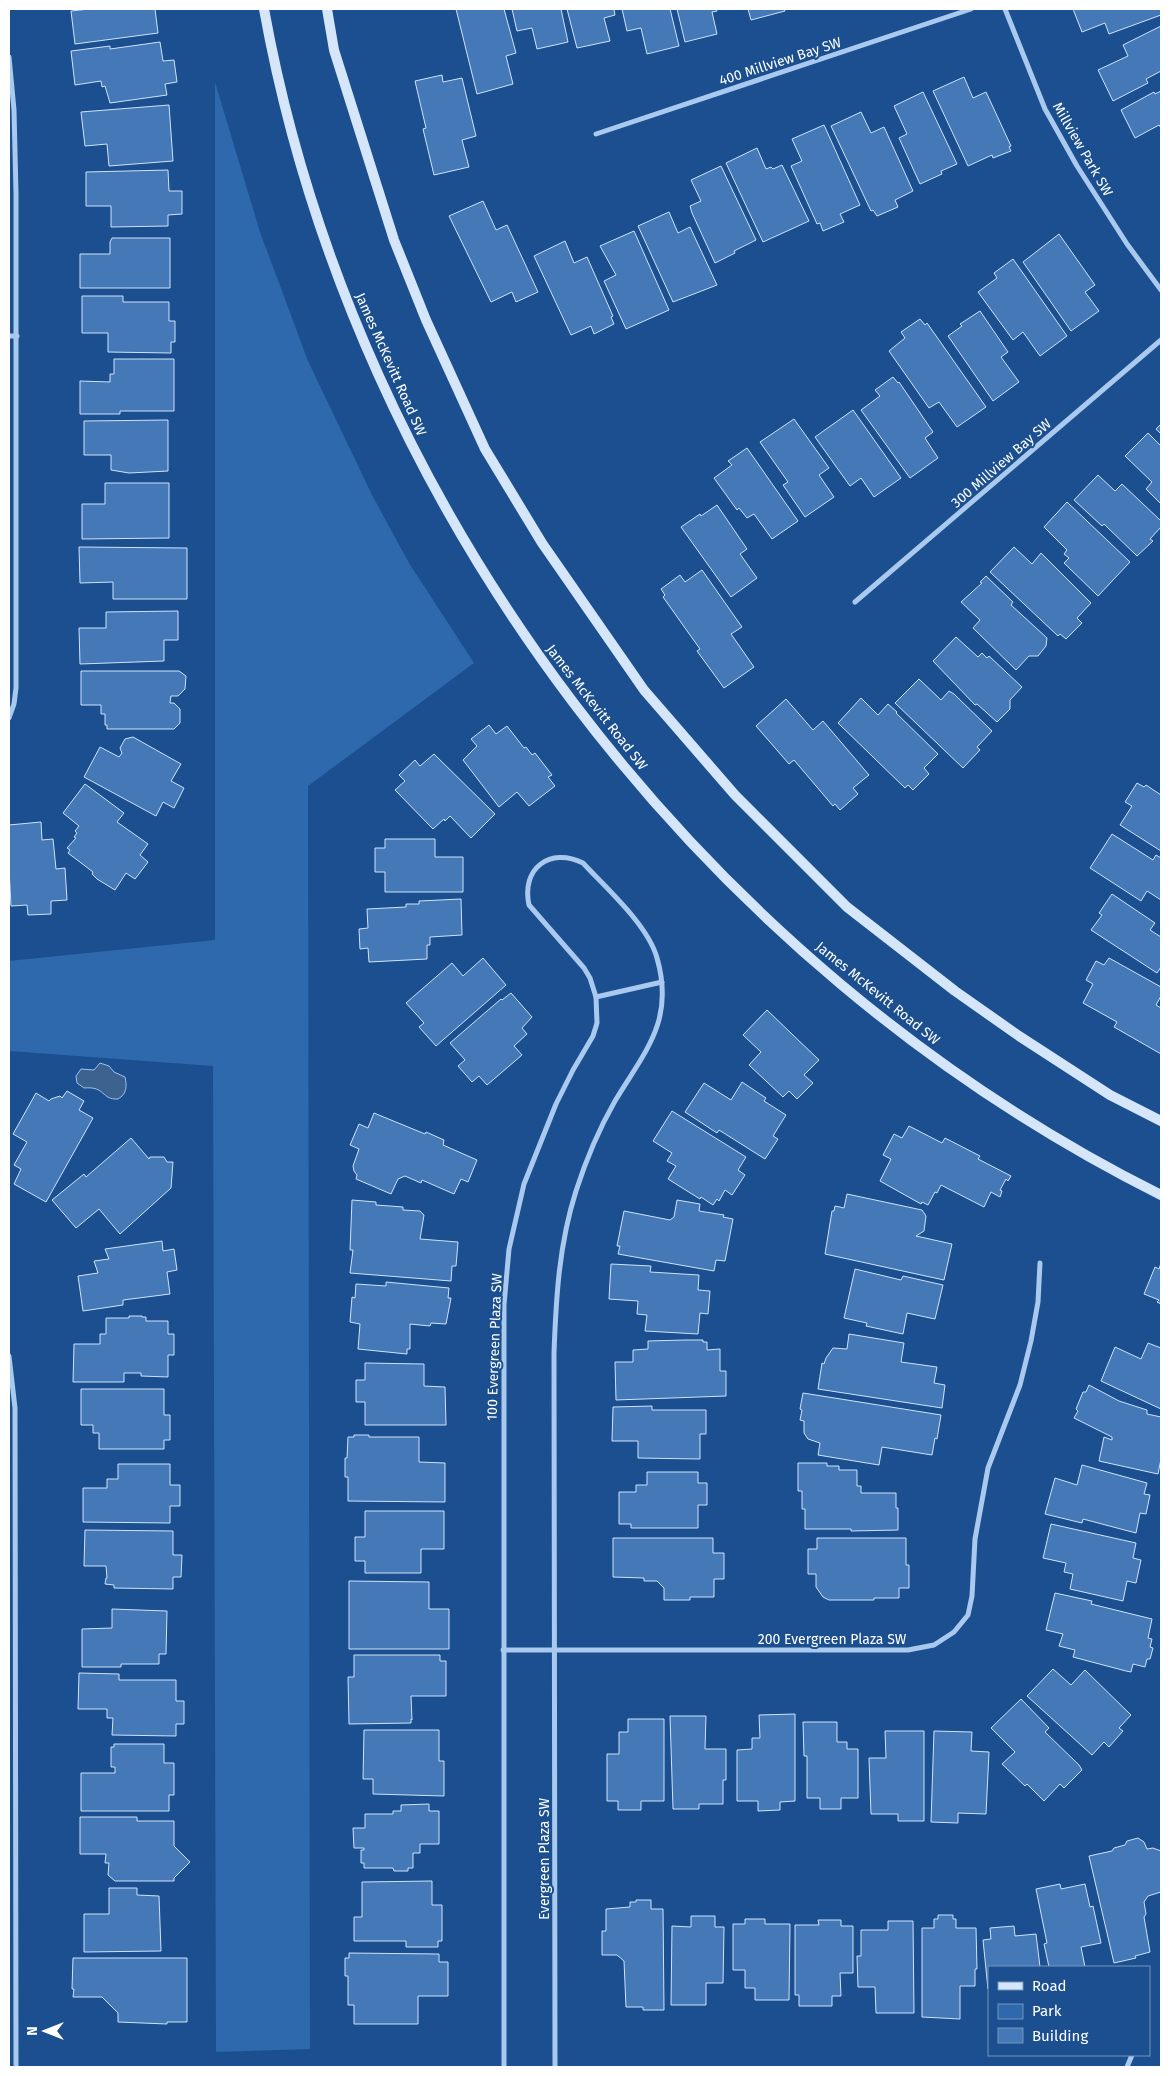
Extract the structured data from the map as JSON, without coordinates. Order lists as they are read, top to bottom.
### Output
{
  "streets": {
    "main road": ["James McKevitt Road SW"],
    "street": [
      "400 Millview Bay SW",
      "Millview Park SW",
      "300 Millview Bay SW",
      "100 Evergreen Plaza SW",
      "200 Evergreen Plaza SW",
      "Evergreen Plaza SW"
    ]
  },
  "crossings": [
    ["100 Evergreen Plaza SW", "200 Evergreen Plaza SW"],
    ["100 Evergreen Plaza SW", "Evergreen Plaza SW"],
    ["200 Evergreen Plaza SW", "Evergreen Plaza SW"]
  ],
  "legend": ["Road", "Park", "Building"],
  "north": "left"
}
